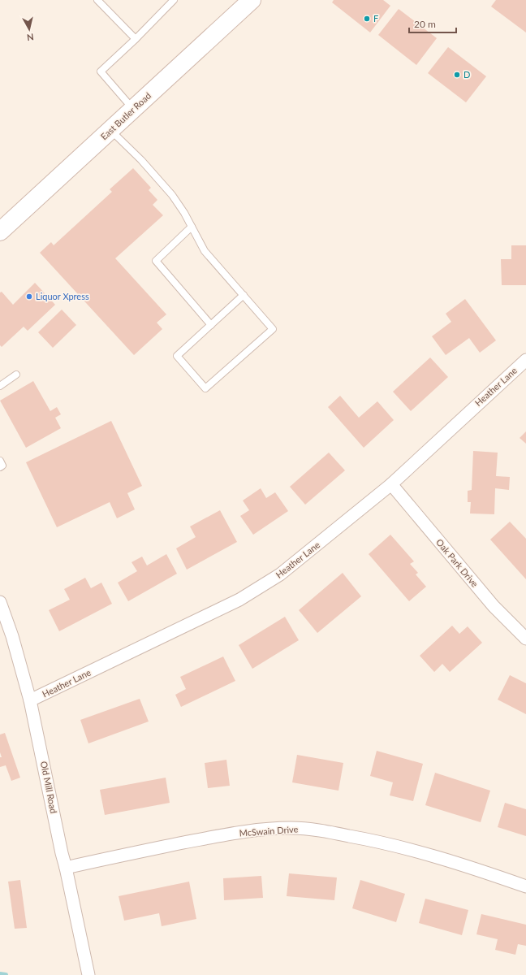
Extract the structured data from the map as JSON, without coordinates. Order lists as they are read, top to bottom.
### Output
{
  "streets": {
    "main road": ["East Butler Road"],
    "street": [
      "Heather Lane",
      "Oak Park Drive",
      "Old Mill Road",
      "McSwain Drive"
    ]
  },
  "crossings": [
    ["Heather Lane", "Oak Park Drive"],
    ["Heather Lane", "Old Mill Road"],
    ["Old Mill Road", "McSwain Drive"]
  ],
  "places": ["F", "D", "Liquor Xpress"],
  "scale_bar": "20 m",
  "north": "bottom"
}
